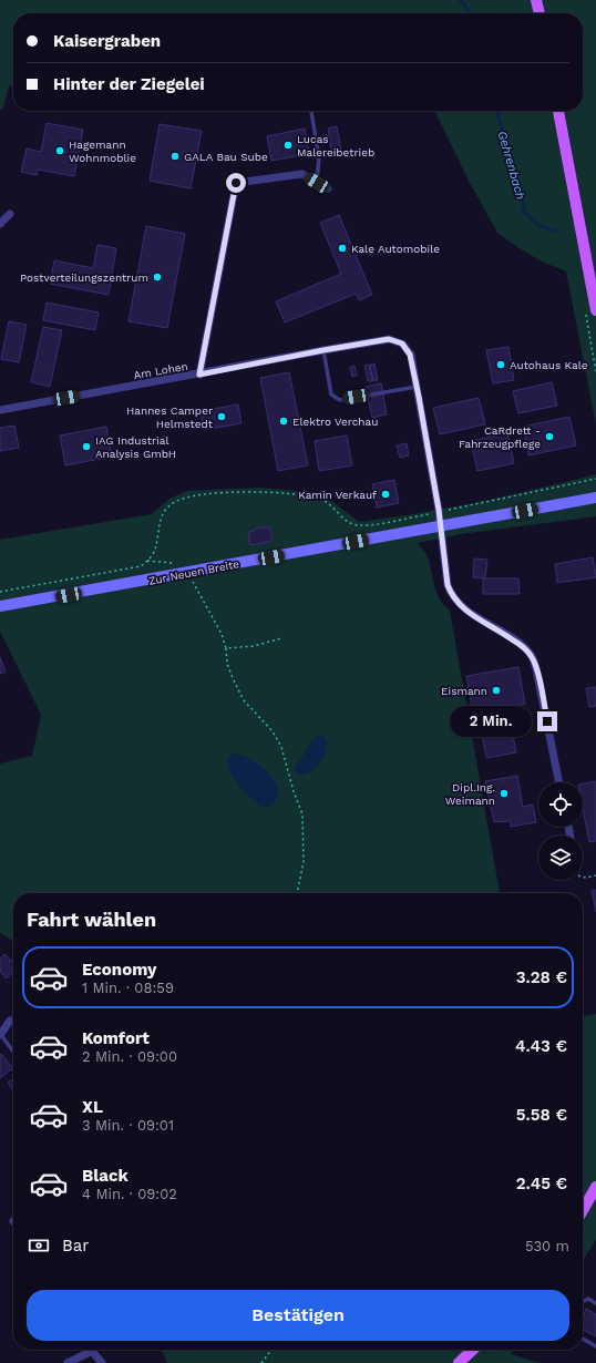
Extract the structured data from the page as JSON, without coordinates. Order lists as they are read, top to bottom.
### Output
{
  "streets": {
    "street": ["Am Lohen", "Zur Neuen Breite"]
  },
  "crossings": [
    ["Am Lohen", "Zur Neuen Breite"]
  ],
  "water": ["Gehrenbach"],
  "places": [
    "Lucas Malereibetrieb",
    "Hagemann Wohnmoblie",
    "GALA Bau Sube",
    "Kale Automobile",
    "Postverteilungszentrum",
    "Autohaus Kale",
    "Hannes Camper Helmstedt",
    "Elektro Verchau",
    "CaRdrett - Fahrzeugpflege",
    "IAG Industrial Analysis GmbH",
    "Kamin Verkauf",
    "Eismann",
    "Dipl.Ing. Weimann"
  ],
  "page": {
    "banner": ["Kaisergraben", "Hinter der Ziegelei"],
    "bubble": "2 Min.",
    "heading": "Fahrt wählen",
    "list": [
      {
        "name": "Economy",
        "note": "1 Min. · 08:59",
        "value": "3.28 €"
      },
      {
        "name": "Komfort",
        "note": "2 Min. · 09:00",
        "value": "4.43 €"
      },
      {
        "name": "XL",
        "note": "3 Min. · 09:01",
        "value": "5.58 €"
      },
      {
        "name": "Black",
        "note": "4 Min. · 09:02",
        "value": "2.45 €"
      }
    ],
    "pay": ["Bar", "530 m"],
    "buttons": "Bestätigen"
  }
}
